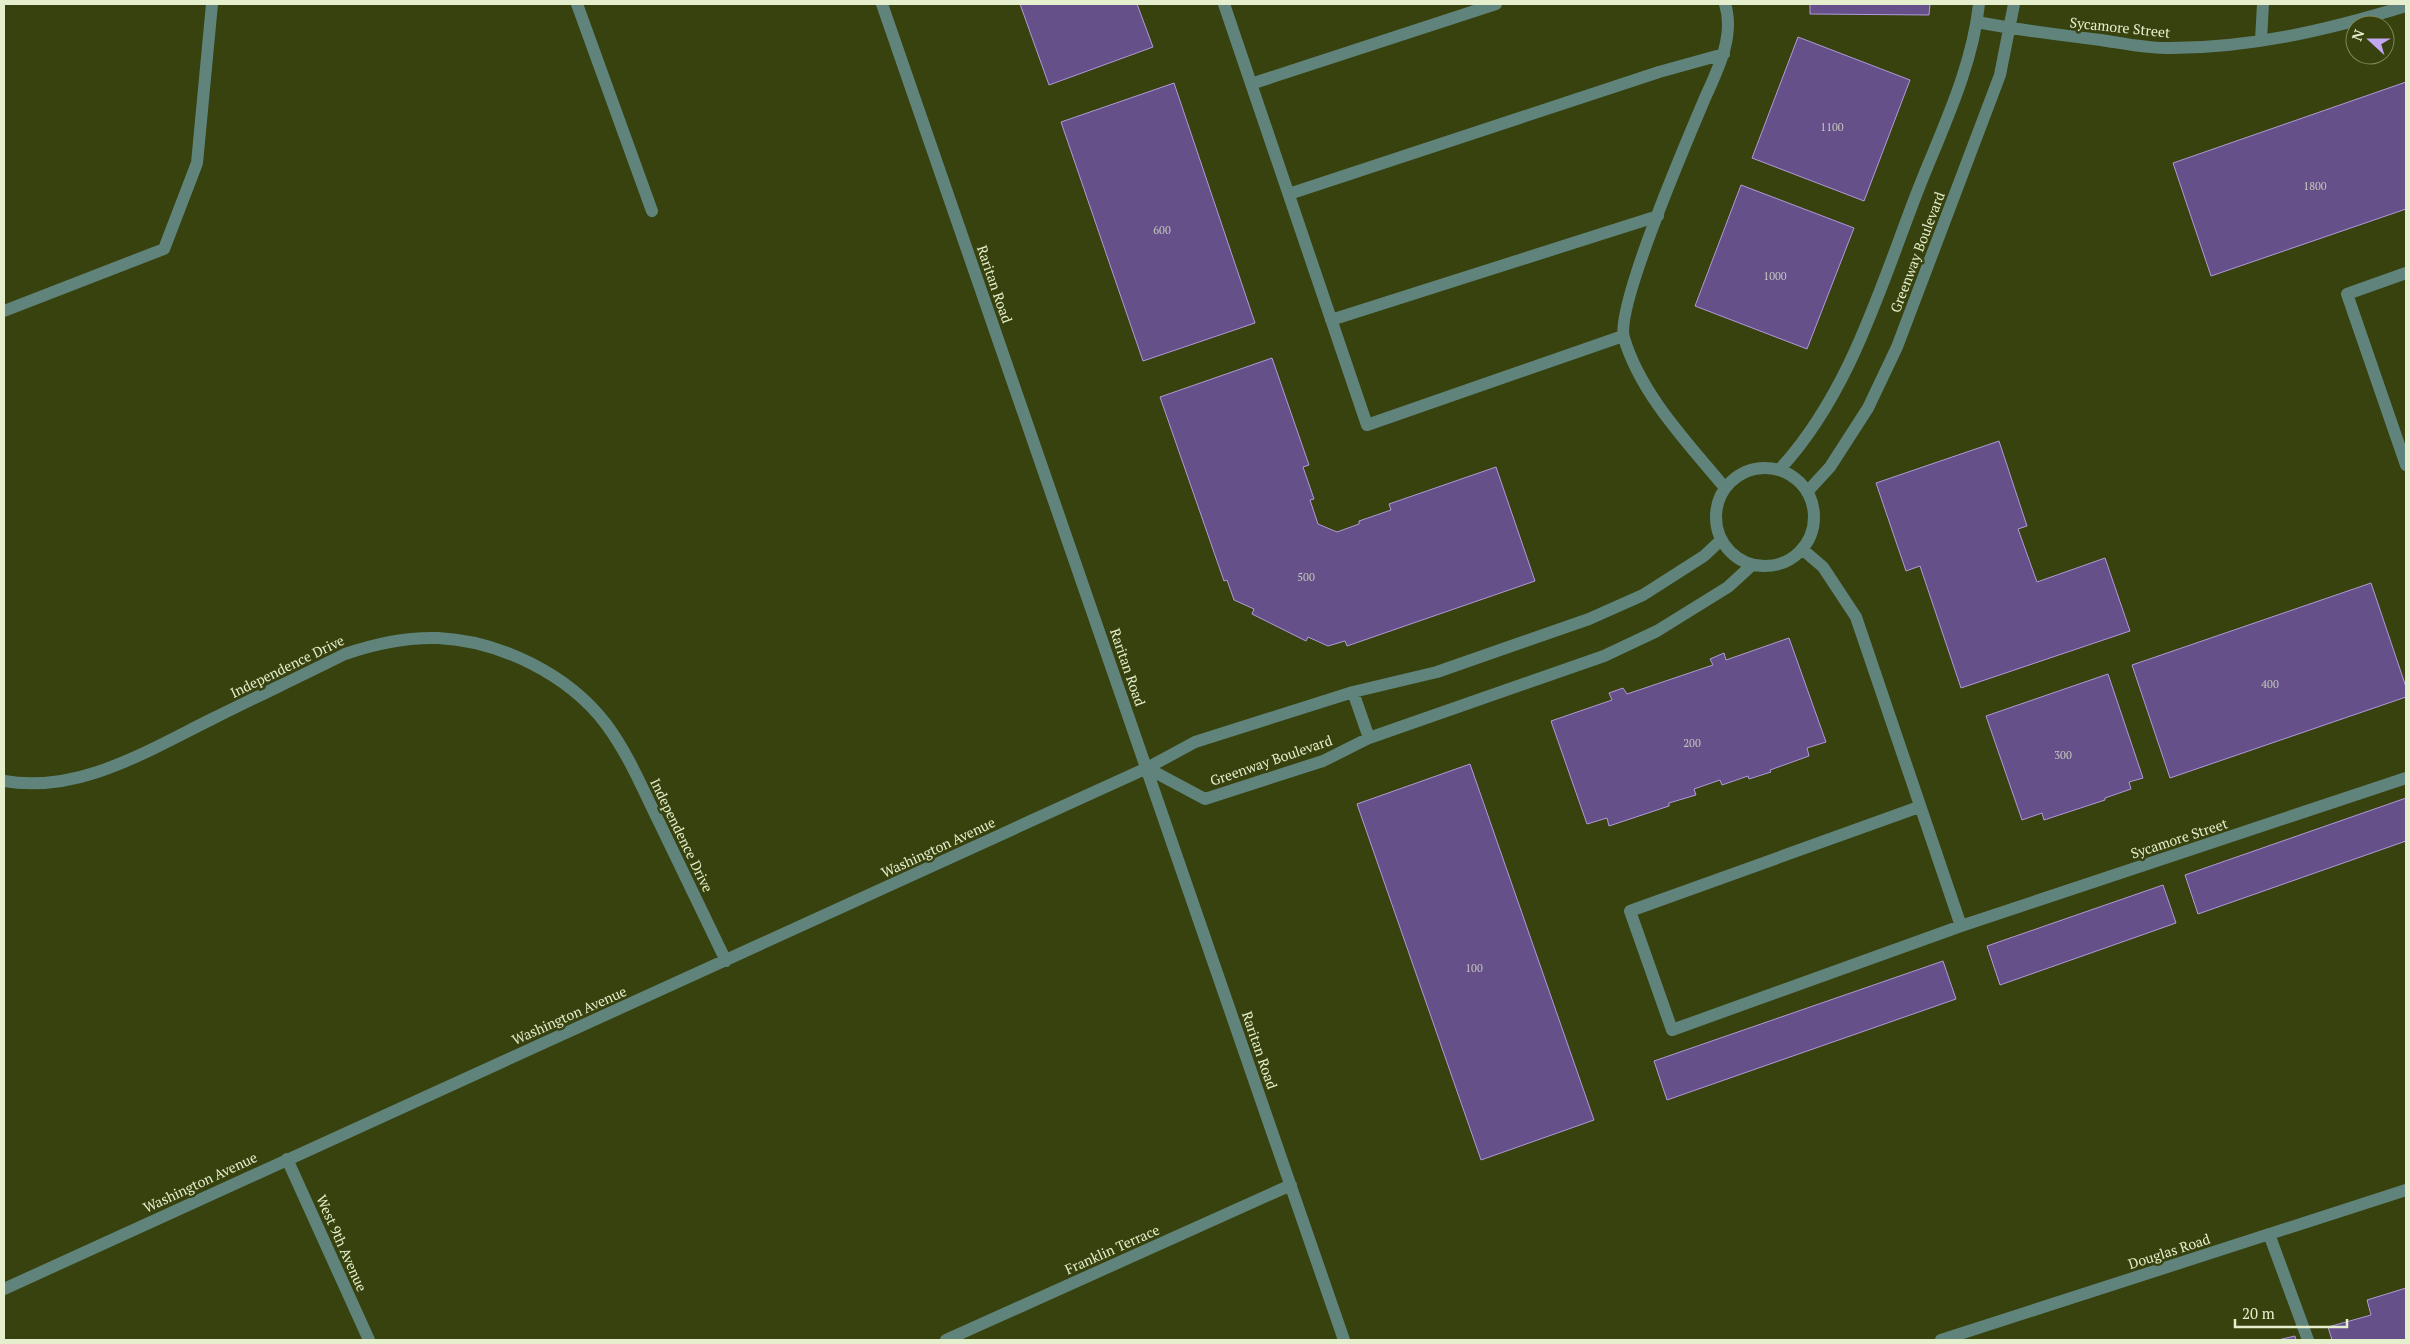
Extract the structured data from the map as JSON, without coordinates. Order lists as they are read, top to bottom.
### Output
{
  "streets": {
    "street": [
      "Sycamore Street",
      "Greenway Boulevard",
      "Raritan Road",
      "Independence Drive",
      "Washington Avenue",
      "West 9th Avenue",
      "Franklin Terrace",
      "Douglas Road"
    ]
  },
  "crossings": [
    ["Sycamore Street", "Greenway Boulevard"],
    ["Greenway Boulevard", "Raritan Road"],
    ["Greenway Boulevard", "Washington Avenue"],
    ["Raritan Road", "Washington Avenue"],
    ["Raritan Road", "Franklin Terrace"],
    ["Independence Drive", "Washington Avenue"],
    ["Washington Avenue", "West 9th Avenue"]
  ],
  "house_numbers": [
    "1100",
    "1800",
    "600",
    "1000",
    "500",
    "400",
    "200",
    "300",
    "100"
  ],
  "scale_bar": "20 m",
  "north": "left"
}
